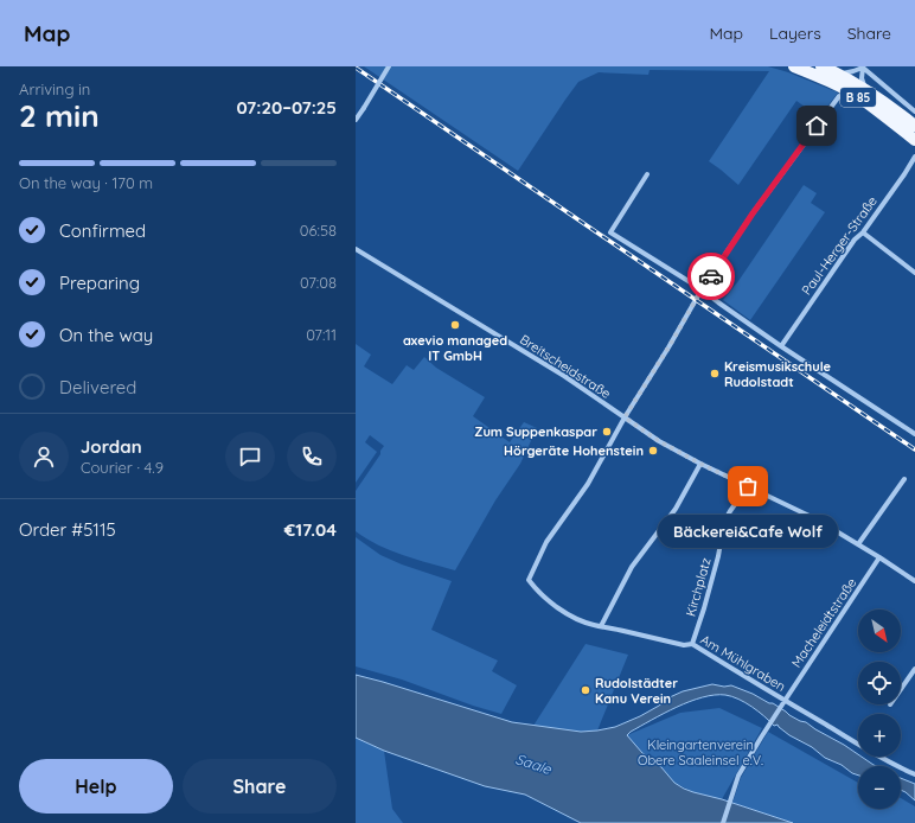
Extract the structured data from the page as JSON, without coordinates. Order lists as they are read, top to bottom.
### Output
{
  "streets": {
    "main road": ["B 85"],
    "street": [
      "Paul-Herger-Straße",
      "Breitscheidstraße",
      "Kirchplatz",
      "Macheleidtstraße",
      "Am Mühlgraben"
    ]
  },
  "crossings": [
    ["Breitscheidstraße", "Kirchplatz"],
    ["Breitscheidstraße", "Macheleidtstraße"],
    ["Breitscheidstraße", "Am Mühlgraben"],
    ["Kirchplatz", "Am Mühlgraben"],
    ["Macheleidtstraße", "Am Mühlgraben"]
  ],
  "water": ["Saale"],
  "parks": ["Kleingartenverein Obere Saaleinsel e.V."],
  "places": [
    "axevio managed IT GmbH",
    "Kreismusikschule Rudolstadt",
    "Zum Suppenkaspar",
    "Hörgeräte Hohenstein",
    "Bäckerei&Cafe Wolf",
    "Rudolstädter Kanu Verein"
  ],
  "north": "bottom right",
  "page": {
    "header": "Map",
    "nav": ["Map", "Layers", "Share"],
    "heading": ["2 min", "Arriving in", "07:20–07:25"],
    "panel": [
      "Jordan",
      "Courier · 4.9",
      "Order #5115",
      "€17.04"
    ],
    "bar": "On the way · 170 m",
    "list": [
      ["Confirmed", "06:58"],
      ["Preparing", "07:08"],
      ["On the way", "07:11"],
      "Delivered"
    ],
    "bubble": "Bäckerei&Cafe Wolf",
    "map_buttons": ["+", "−"],
    "buttons": ["Help", "Share"]
  }
}
